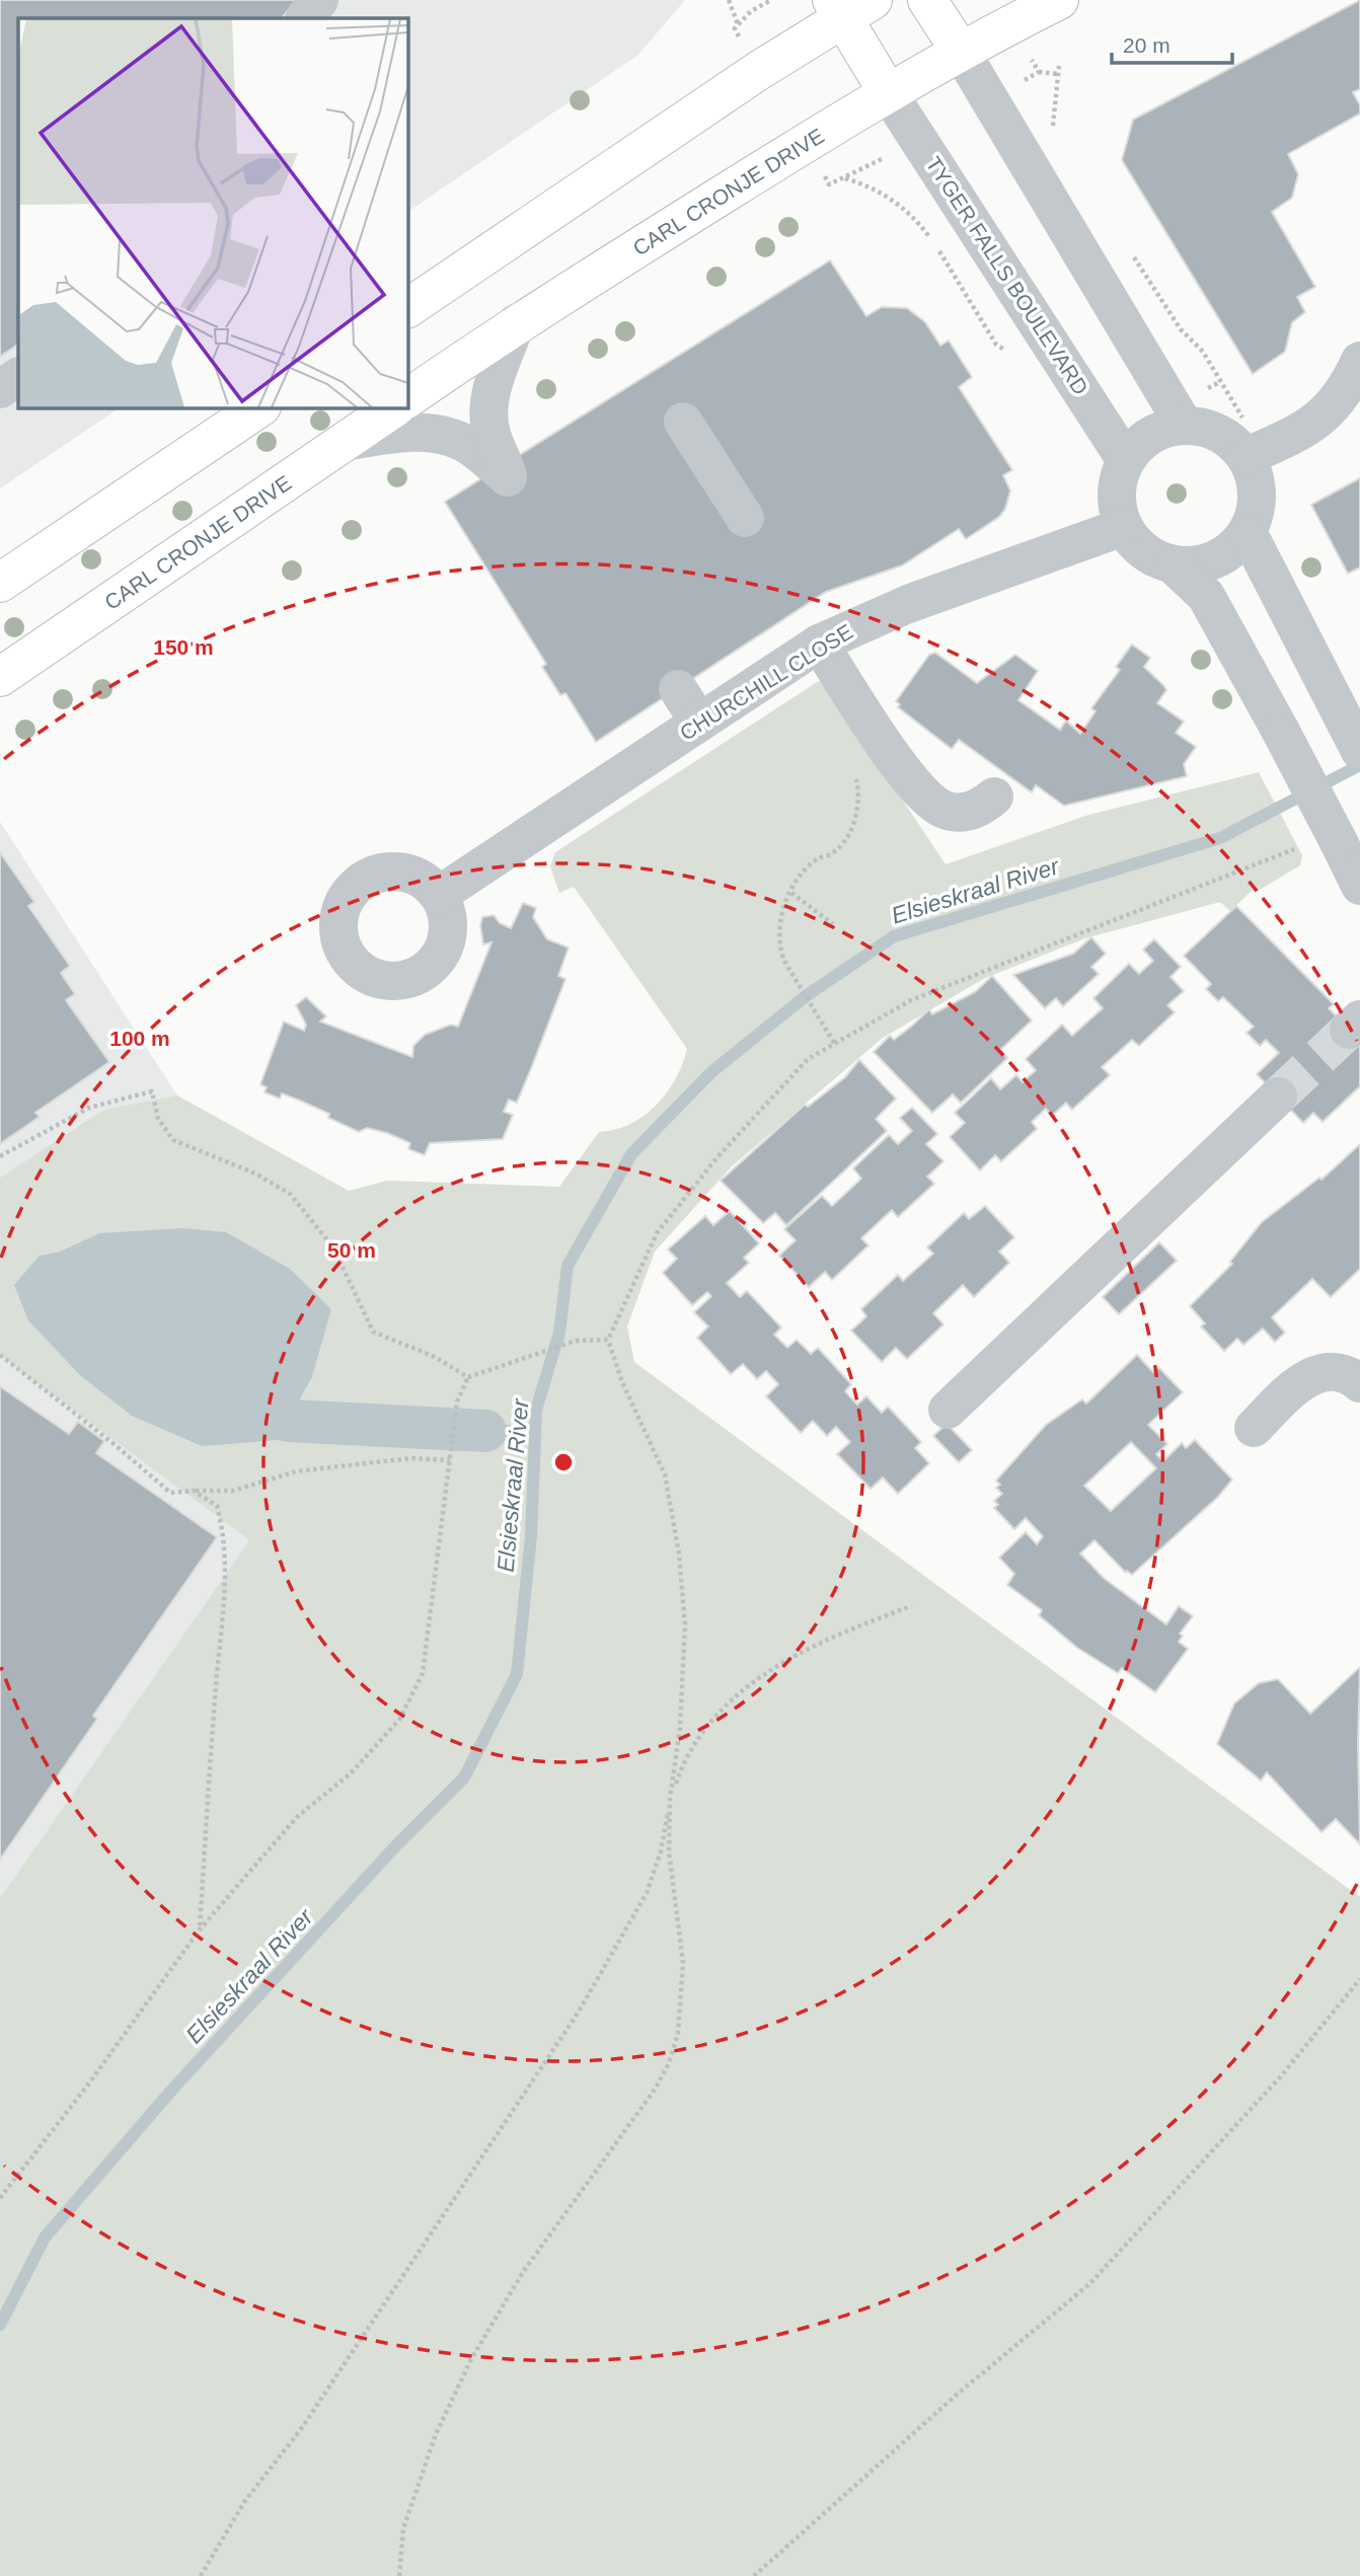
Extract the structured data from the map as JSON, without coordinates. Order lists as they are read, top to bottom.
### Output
{
  "streets": {
    "main road": ["CARL CRONJE DRIVE"],
    "street": ["TYGER FALLS BOULEVARD", "CHURCHILL CLOSE"]
  },
  "crossings": [
    ["CARL CRONJE DRIVE", "TYGER FALLS BOULEVARD"],
    ["TYGER FALLS BOULEVARD", "CHURCHILL CLOSE"]
  ],
  "water": ["Elsieskraal River"],
  "scale_bar": "20 m",
  "rings": ["150 m", "100 m", "50 m"]
}
